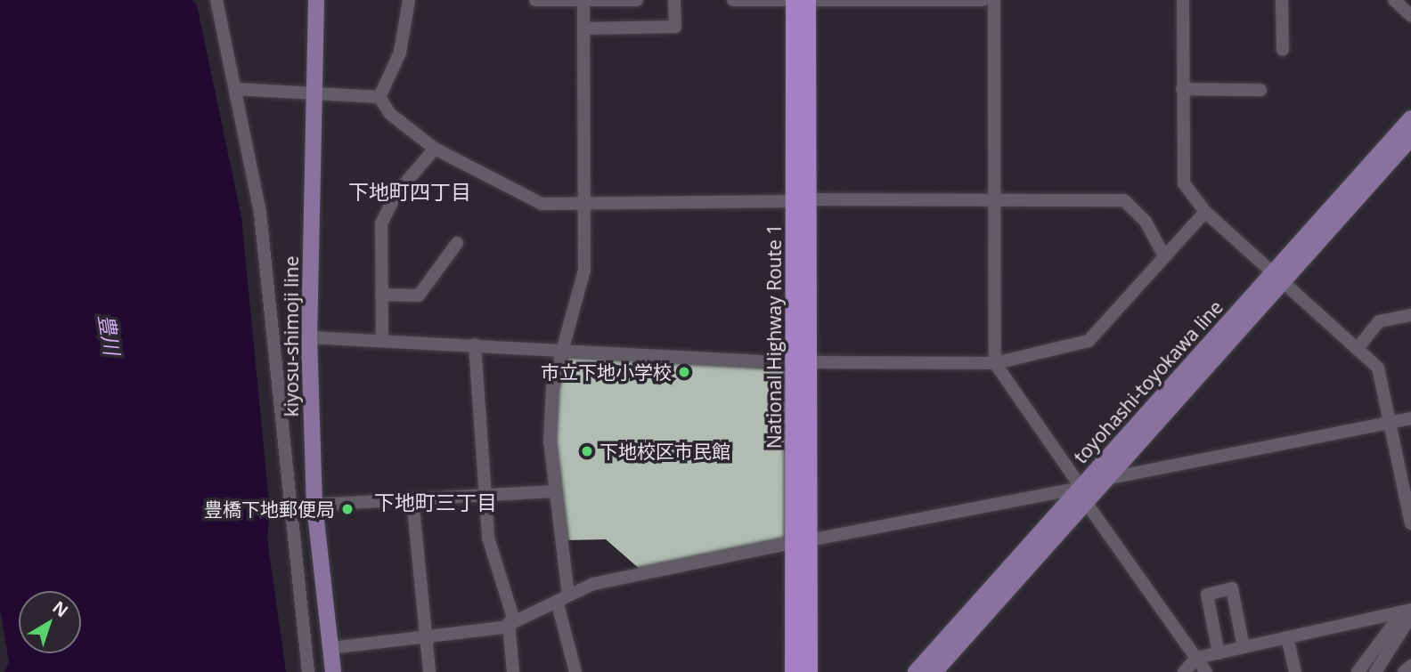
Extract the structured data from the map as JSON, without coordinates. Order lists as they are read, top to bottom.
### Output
{
  "streets": {
    "highway": ["National Highway Route 1"],
    "main road": ["kiyosu-shimoji line", "toyohashi-toyokawa line"]
  },
  "districts": ["下地町四丁目", "下地町三丁目"],
  "water": ["豊川"],
  "places": ["市立下地小学校", "下地校区市民館", "豊橋下地郵便局"],
  "north": "top right"
}
